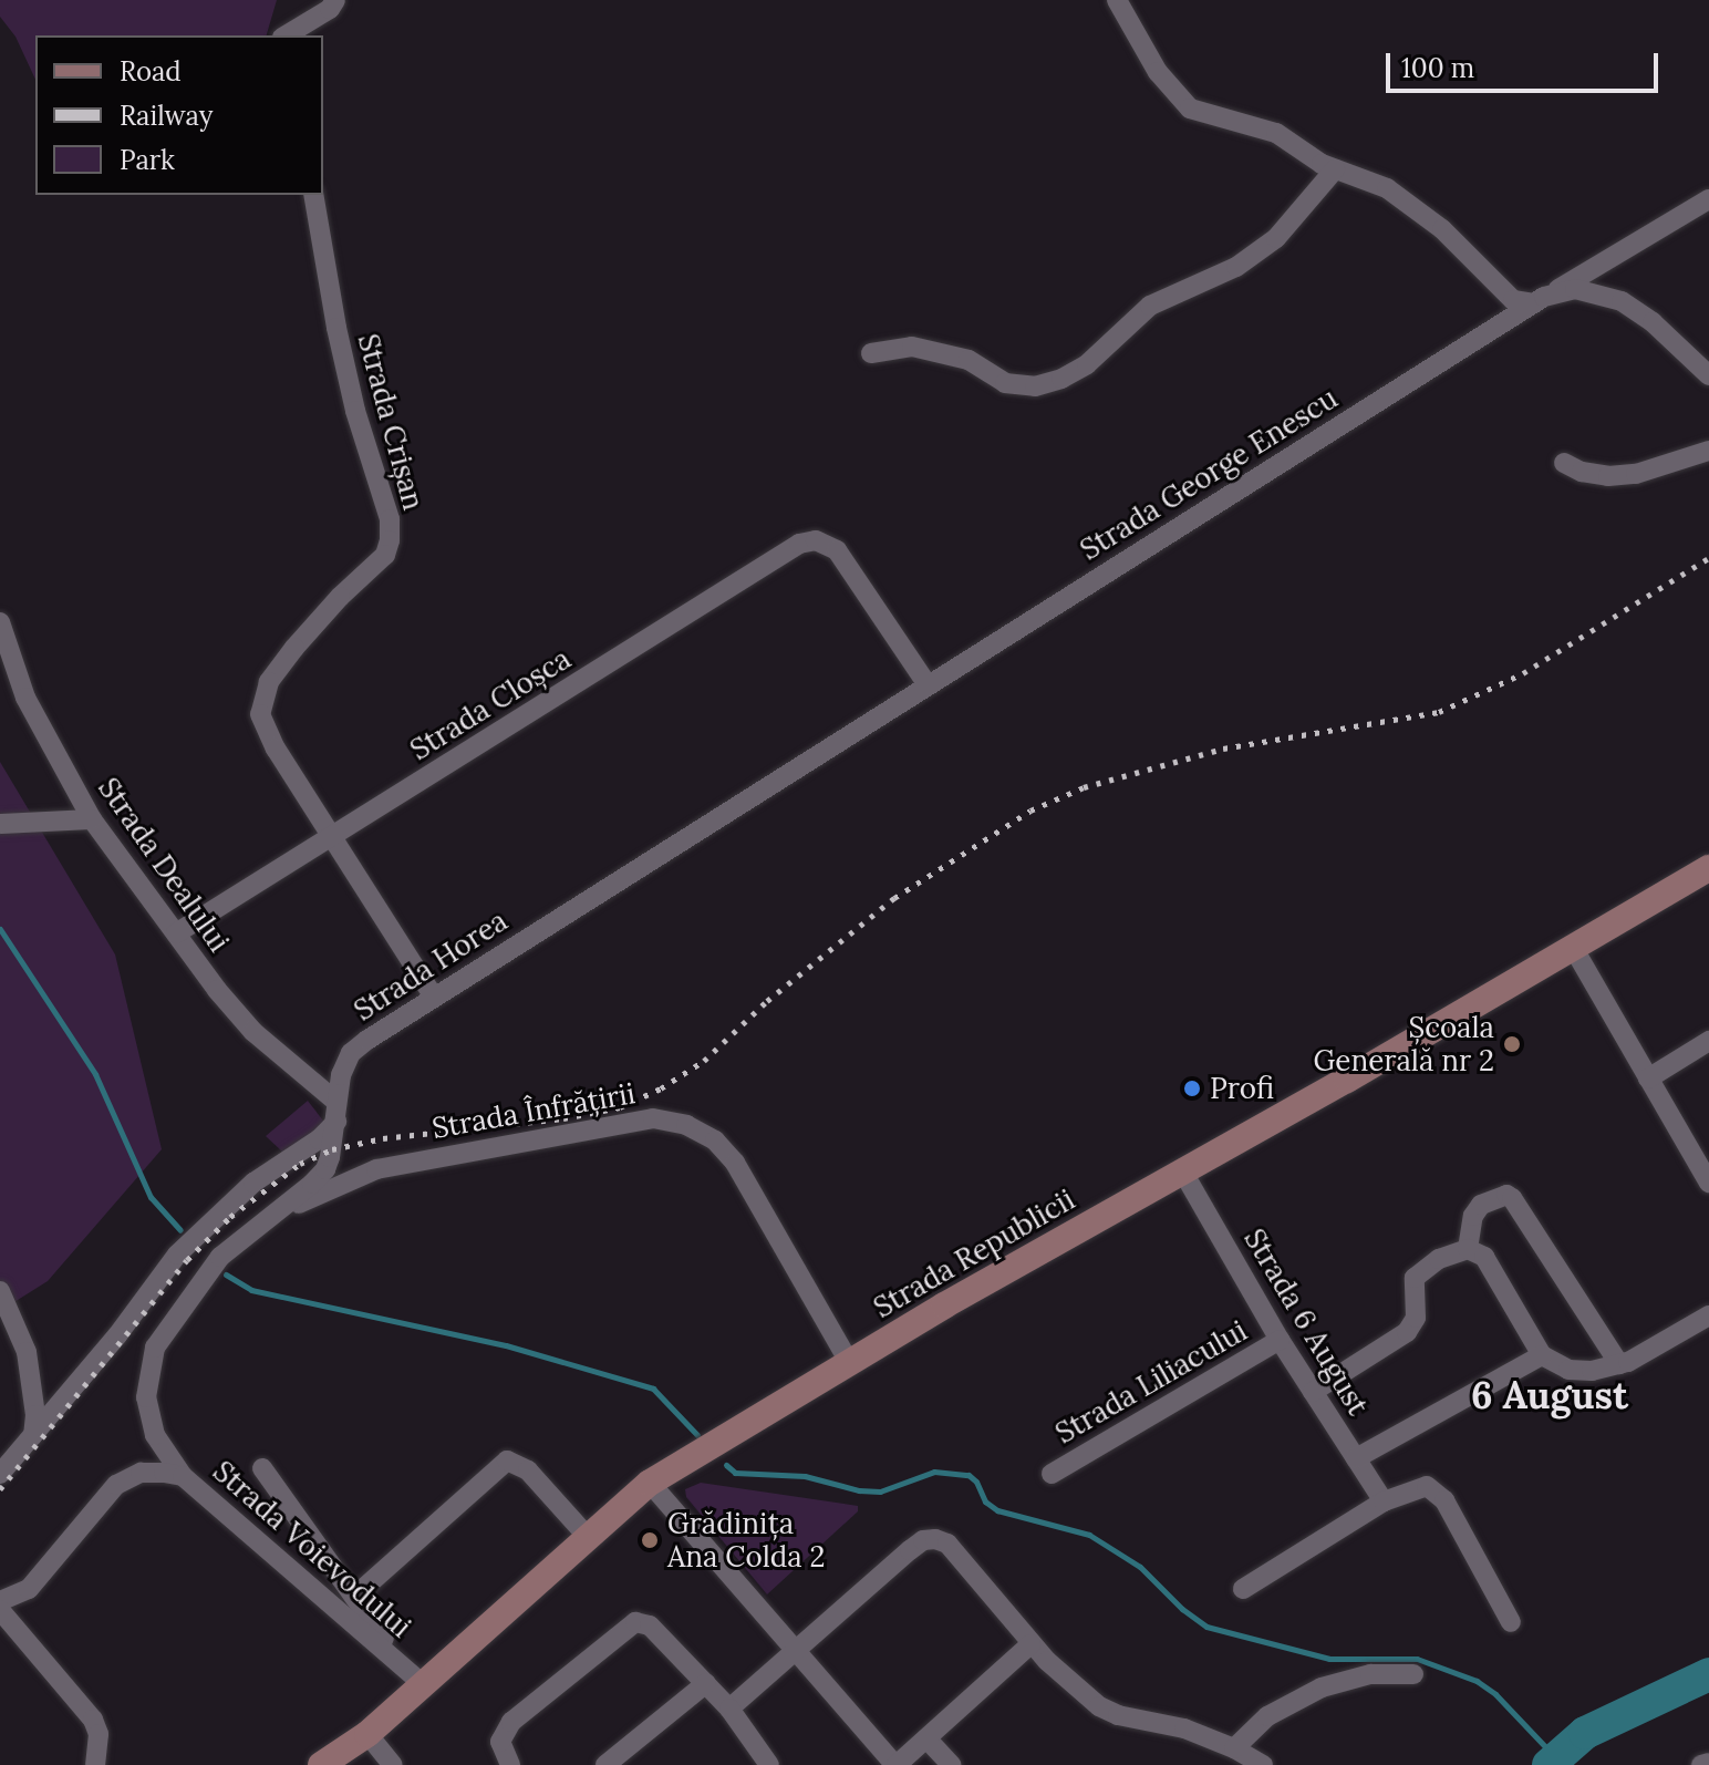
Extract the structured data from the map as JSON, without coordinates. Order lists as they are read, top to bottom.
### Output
{
  "streets": {
    "street": [
      "Strada Crișan",
      "Strada George Enescu",
      "Strada Cloșca",
      "Strada Dealului",
      "Strada Horea",
      "Strada Înfrățirii",
      "Strada Republicii",
      "Strada 6 August",
      "Strada Liliacului",
      "Strada Voievodului"
    ]
  },
  "crossings": [
    ["Strada Crișan", "Strada Cloșca"],
    ["Strada Crișan", "Strada Horea"],
    ["Strada George Enescu", "Strada Cloșca"],
    ["Strada George Enescu", "Strada Horea"],
    ["Strada Cloșca", "Strada Dealului"],
    ["Strada Cloșca", "Strada Horea"],
    ["Strada Dealului", "Strada Horea"],
    ["Strada Horea", "Strada Înfrățirii"],
    ["Strada Horea", "Strada Voievodului"],
    ["Strada Înfrățirii", "Strada Republicii"],
    ["Strada Republicii", "Strada 6 August"],
    ["Strada Republicii", "Strada Voievodului"],
    ["Strada 6 August", "Strada Liliacului"]
  ],
  "districts": ["6 August"],
  "places": ["Școala Generală nr 2", "Profi", "Grădinița Ana Colda 2"],
  "legend": ["Road", "Railway", "Park"],
  "scale_bar": "100 m"
}
